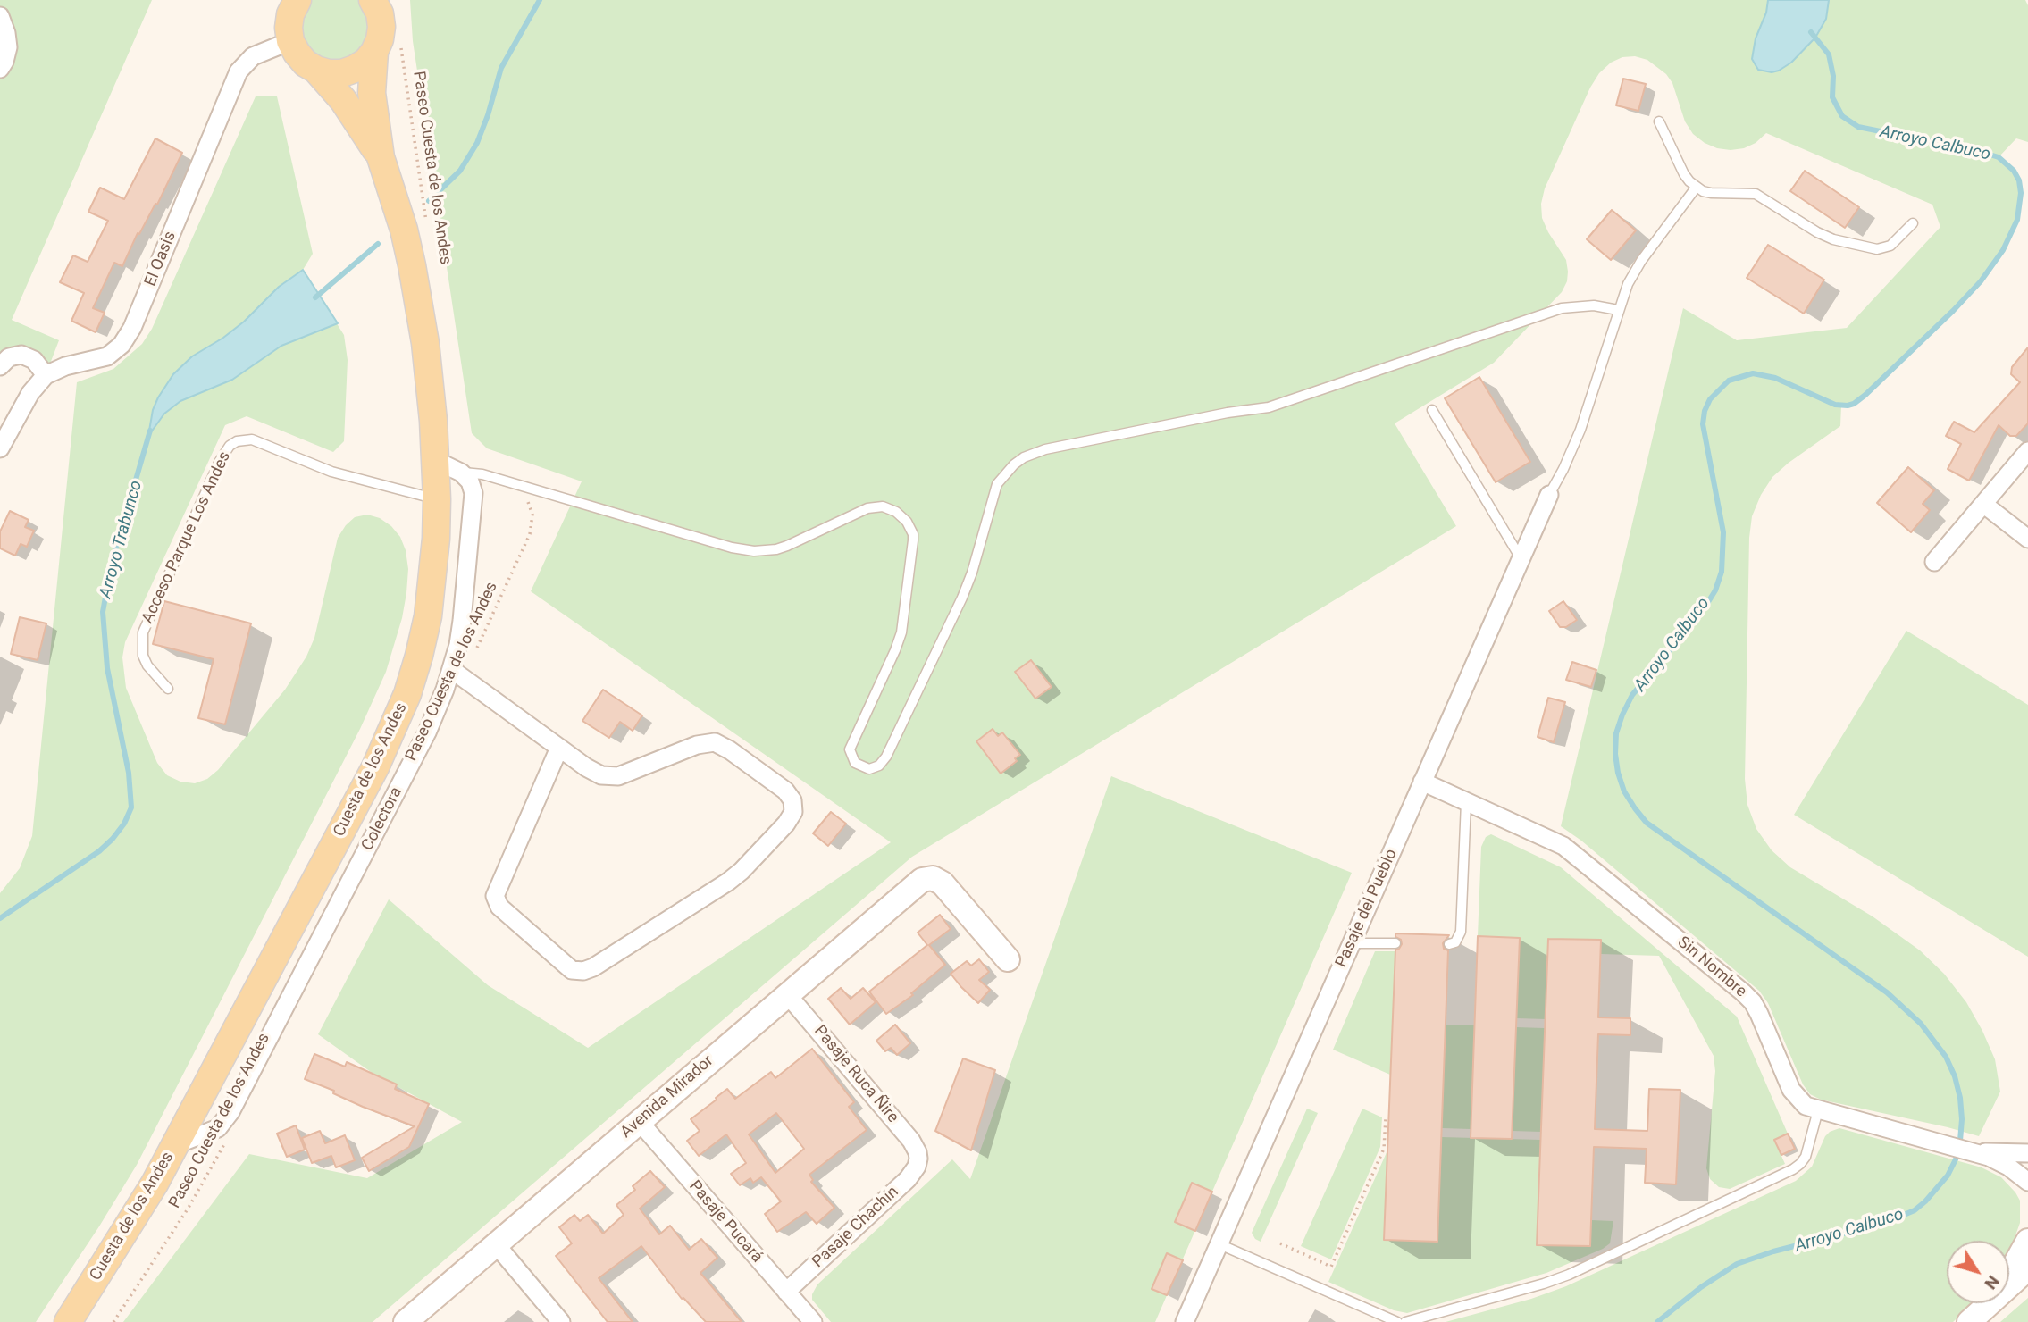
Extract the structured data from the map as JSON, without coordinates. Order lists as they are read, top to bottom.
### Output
{
  "streets": {
    "main road": ["Cuesta de los Andes"],
    "street": [
      "El Oasis",
      "Colectora",
      "Pasaje del Pueblo",
      "Sin Nombre",
      "Pasaje Ruca Ñire",
      "Avenida Mirador",
      "Pasaje Pucará",
      "Pasaje Chachín"
    ],
    "lane": ["Acceso Parque Los Andes"],
    "path": ["Paseo Cuesta de los Andes"]
  },
  "crossings": [
    ["Paseo Cuesta de los Andes", "Colectora"],
    ["El Oasis", "Cuesta de los Andes"],
    ["Acceso Parque Los Andes", "Cuesta de los Andes"],
    ["Cuesta de los Andes", "Colectora"],
    ["Pasaje del Pueblo", "Sin Nombre"],
    ["Pasaje Ruca Ñire", "Avenida Mirador"],
    ["Pasaje Ruca Ñire", "Pasaje Chachín"],
    ["Avenida Mirador", "Pasaje Pucará"],
    ["Pasaje Pucará", "Pasaje Chachín"]
  ],
  "water": ["Arroyo Calbuco", "Arroyo Trabunco"],
  "north": "bottom right"
}
